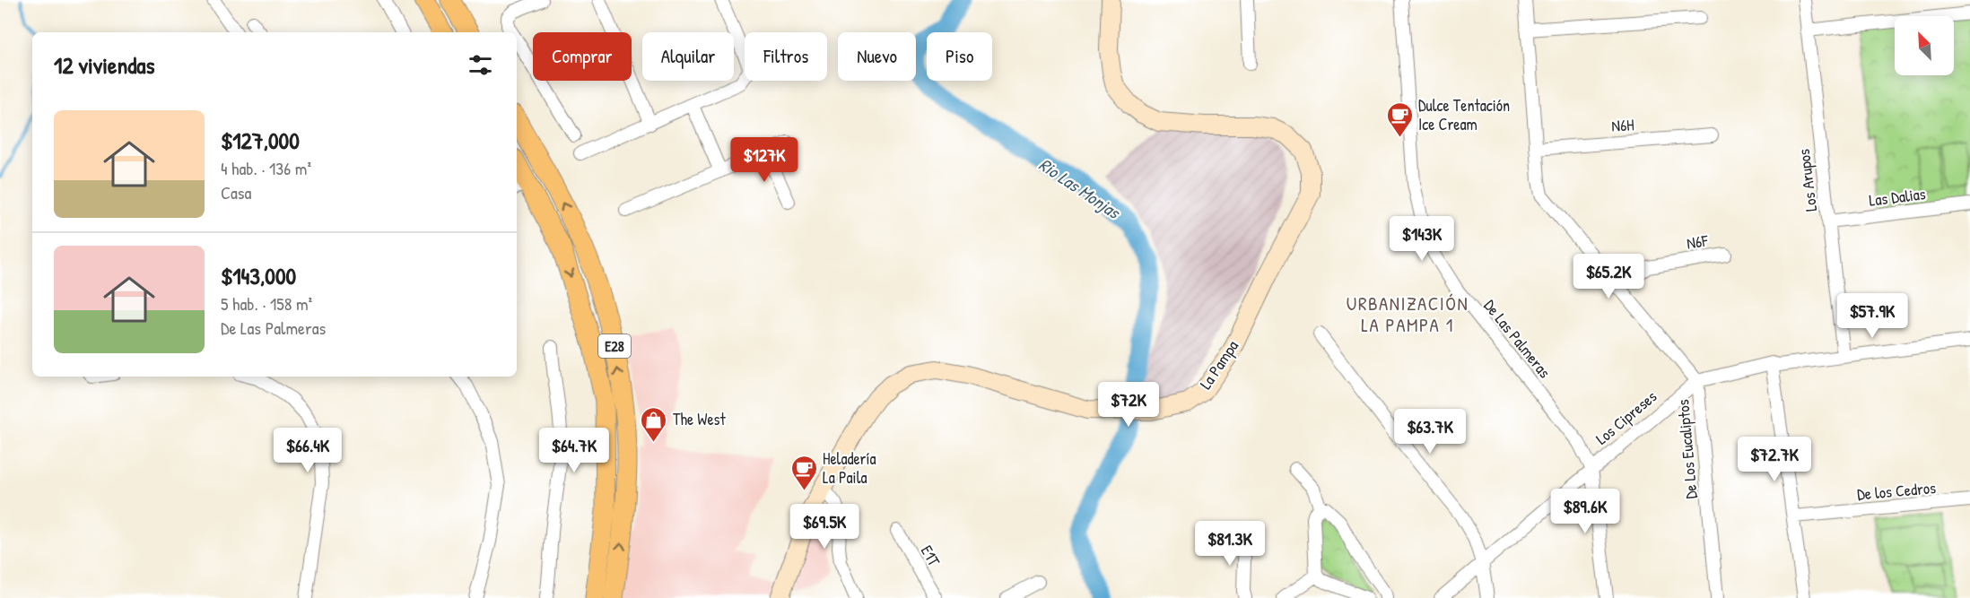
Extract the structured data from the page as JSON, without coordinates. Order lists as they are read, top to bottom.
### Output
{
  "streets": {
    "main road": ["E28"],
    "street": [
      "N6H",
      "Los Arupos",
      "Las Dalias",
      "N6F",
      "De Las Palmeras",
      "La Pampa",
      "Los Cipreses",
      "De Los Eucaliptos",
      "De los Cedros",
      "E1T"
    ]
  },
  "crossings": [
    ["N6H", "De Los Eucaliptos"],
    ["Los Arupos", "Las Dalias"],
    ["Los Arupos", "Los Cipreses"],
    ["N6F", "De Los Eucaliptos"],
    ["De Las Palmeras", "Los Cipreses"],
    ["Los Cipreses", "De Los Eucaliptos"]
  ],
  "districts": ["URBANIZACIÓN LA PAMPA 1"],
  "water": ["Rio Las Monjas"],
  "places": {
    "cafe": ["Dulce Tentación Ice Cream", "Heladería La Paila"],
    "shop": ["The West"]
  },
  "north": "top left",
  "page": {
    "chip": [
      "Comprar",
      "Alquilar",
      "Filtros",
      "Nuevo",
      "Piso"
    ],
    "heading": "12 viviendas",
    "list": [
      {
        "name": "$127,000",
        "note": "4 hab. · 136 m² · Casa"
      },
      {
        "name": "$143,000",
        "note": "5 hab. · 158 m² · De Las Palmeras"
      }
    ],
    "price": [
      "$127K",
      "$143K",
      "$65.2K",
      "$57.9K",
      "$72K",
      "$63.7K",
      "$66.4K",
      "$64.7K",
      "$72.7K",
      "$89.6K",
      "$69.5K",
      "$81.3K"
    ]
  }
}
